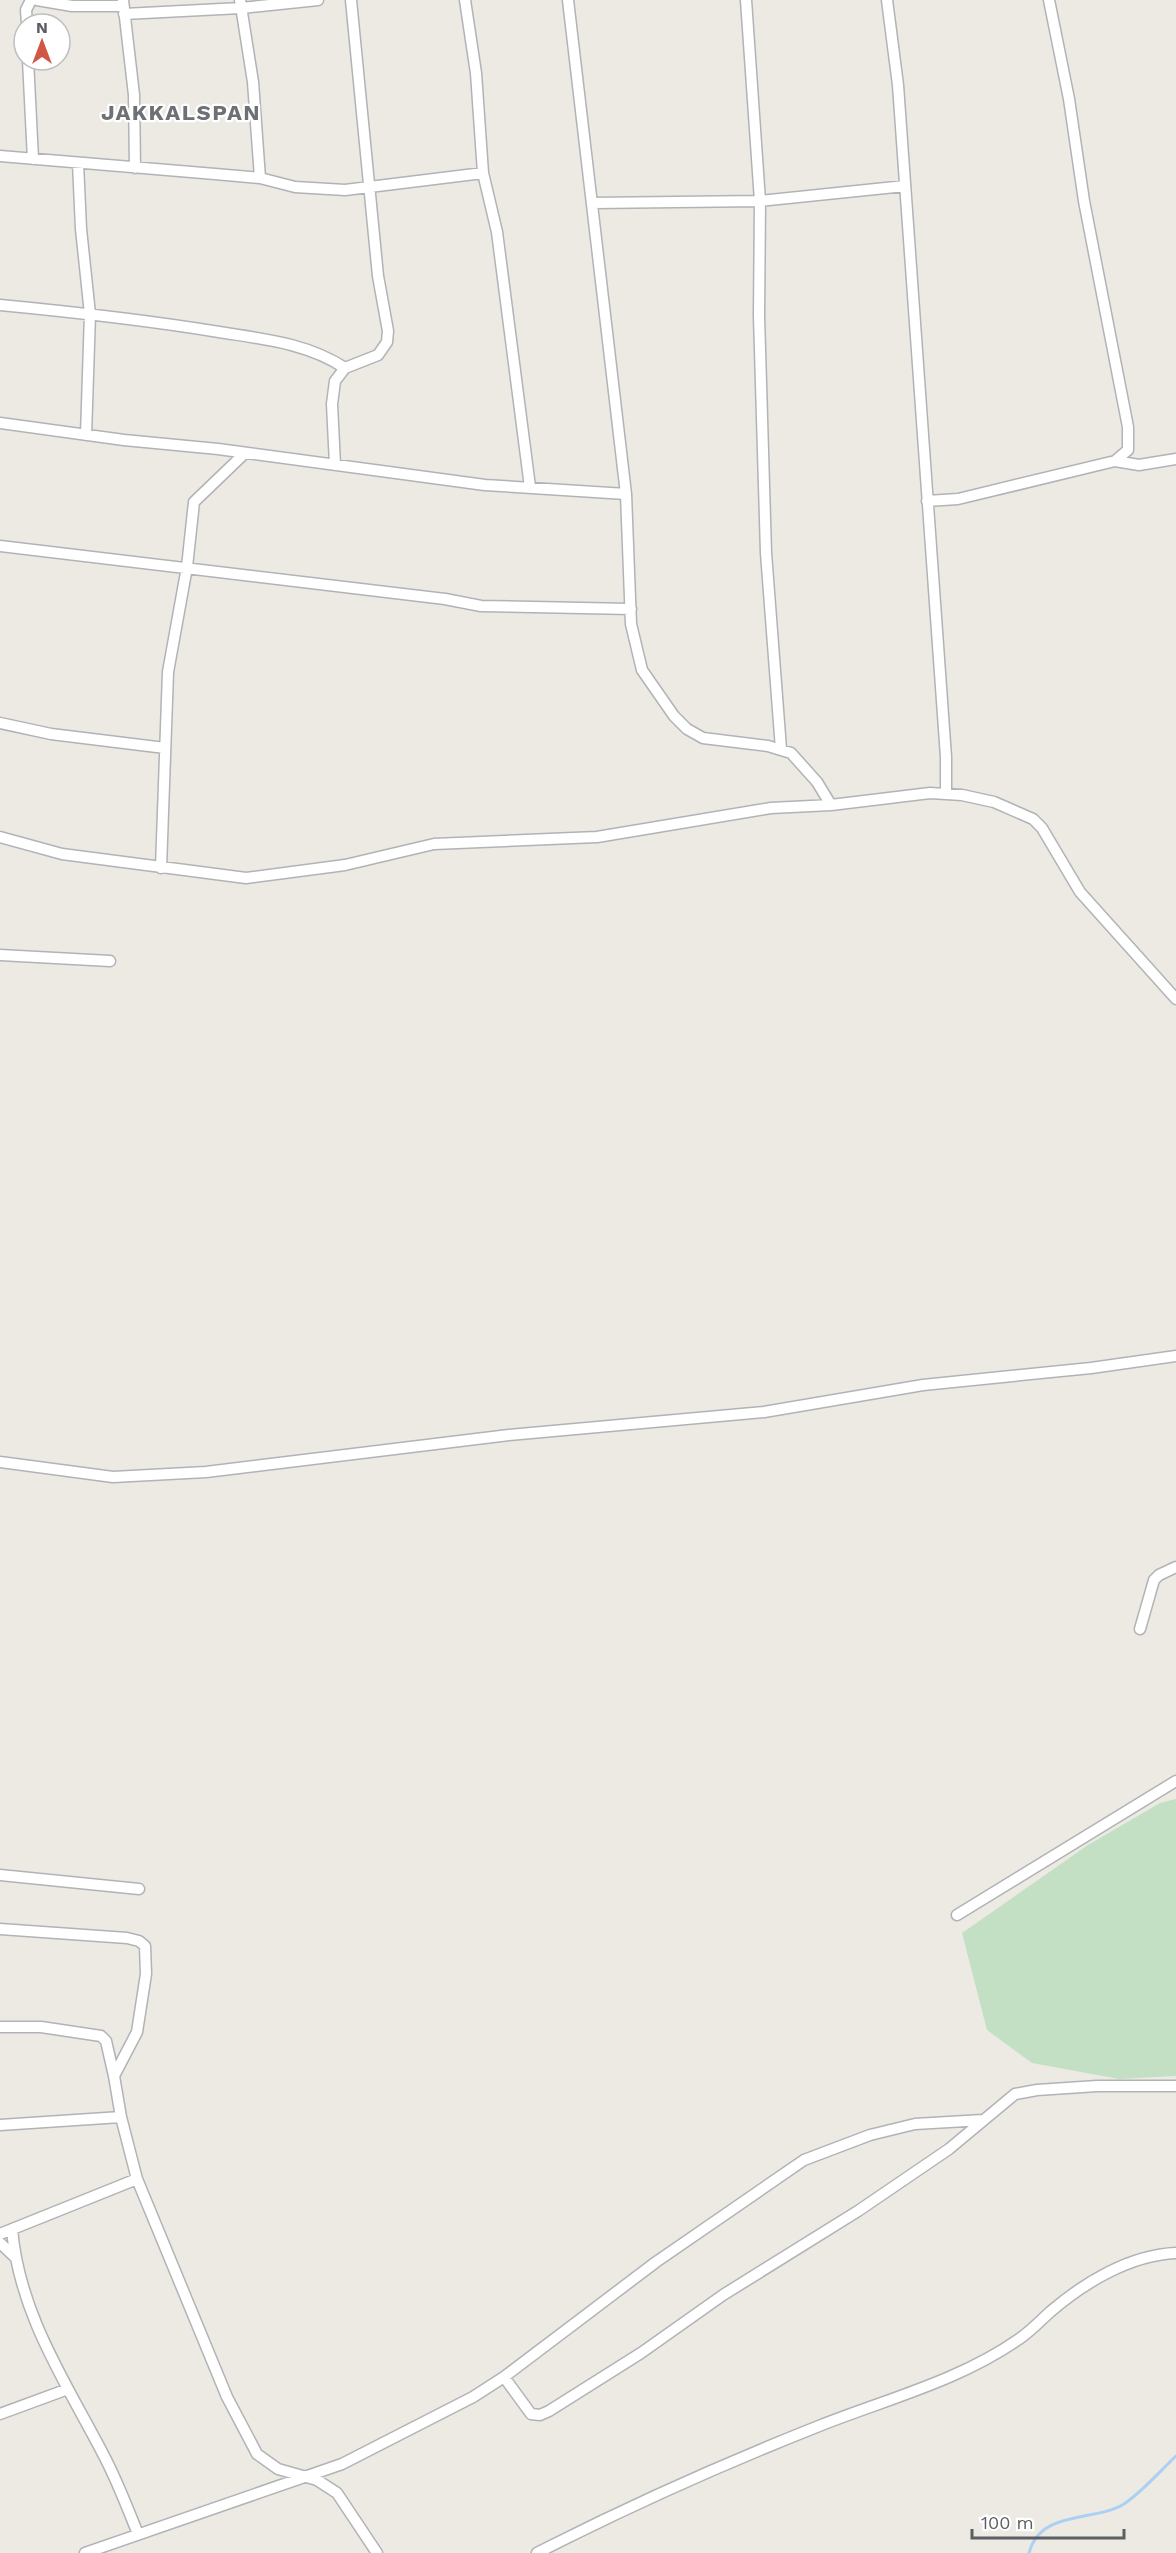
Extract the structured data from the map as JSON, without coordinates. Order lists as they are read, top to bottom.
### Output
{
  "districts": ["JAKKALSPAN"],
  "scale_bar": "100 m",
  "north": "top"
}
